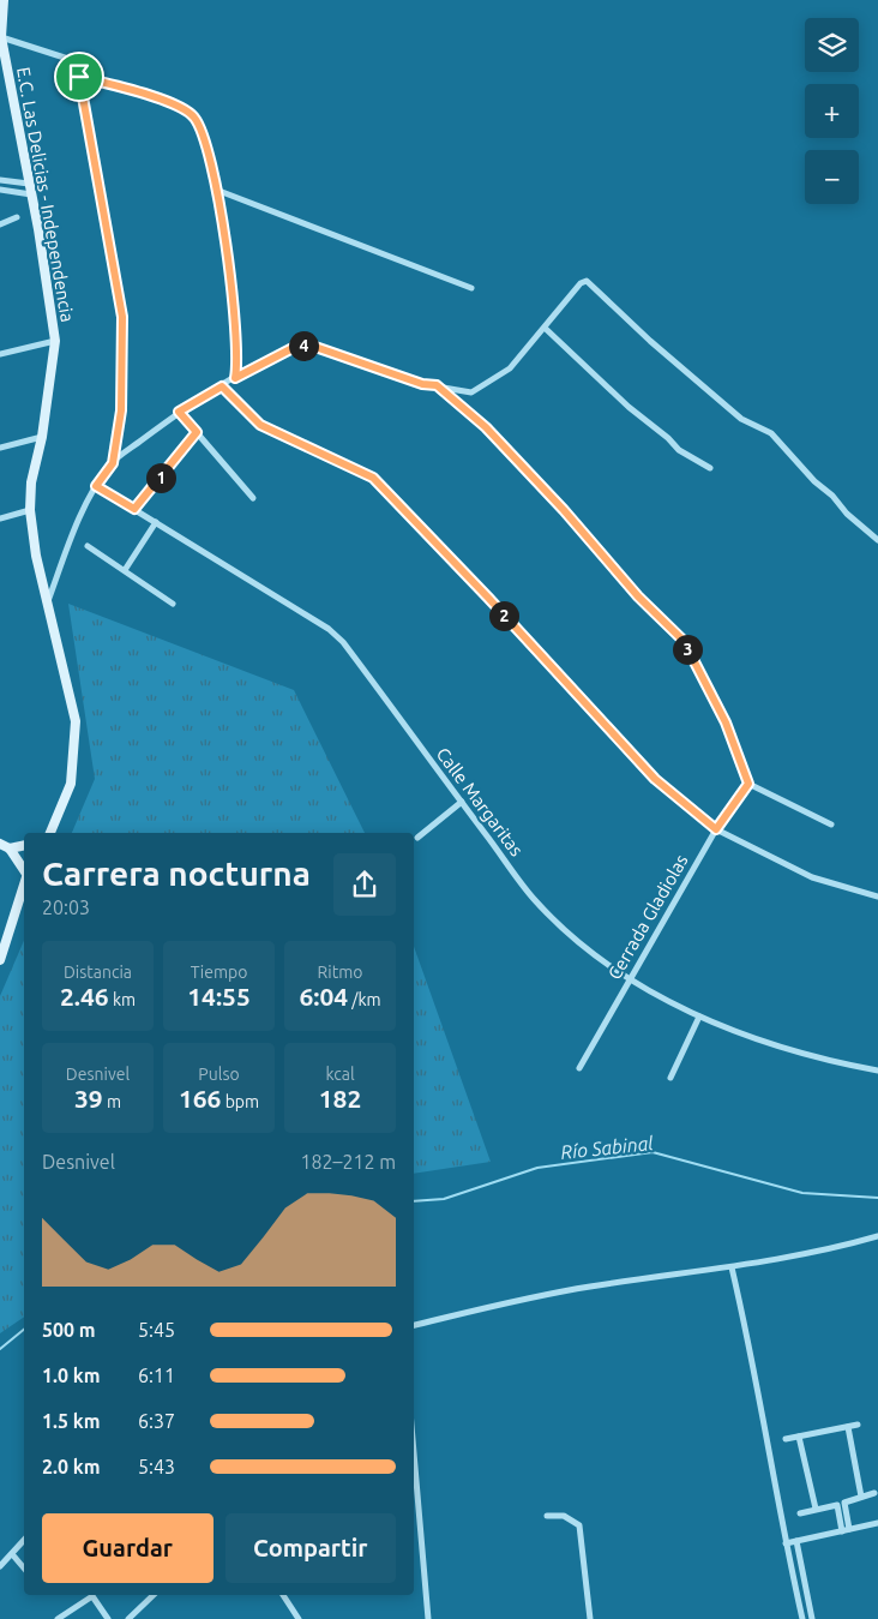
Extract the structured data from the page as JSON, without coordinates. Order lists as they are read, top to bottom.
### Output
{
  "streets": {
    "street": ["E.C. Las Delicias - Independencia", "Calle Margaritas", "Cerrada Gladiolas"]
  },
  "crossings": [
    ["Calle Margaritas", "Cerrada Gladiolas"]
  ],
  "water": ["Río Sabinal"],
  "page": {
    "map_buttons": ["+", "−"],
    "pins": [
      "4",
      "1",
      "2",
      "3"
    ],
    "heading": ["Carrera nocturna", "20:03"],
    "stats": [
      ["Distancia", "2.46 km"],
      ["Tiempo", "14:55"],
      ["Ritmo", "6:04 /km"],
      ["Desnivel", "39 m"],
      ["Pulso", "166 bpm"],
      ["kcal", "182"]
    ],
    "chart": ["Desnivel", "182–212 m"],
    "list": [
      {
        "name": "500 m",
        "note": "5:45"
      },
      {
        "name": "1.0 km",
        "note": "6:11"
      },
      {
        "name": "1.5 km",
        "note": "6:37"
      },
      {
        "name": "2.0 km",
        "note": "5:43"
      }
    ],
    "buttons": ["Guardar", "Compartir"]
  }
}
